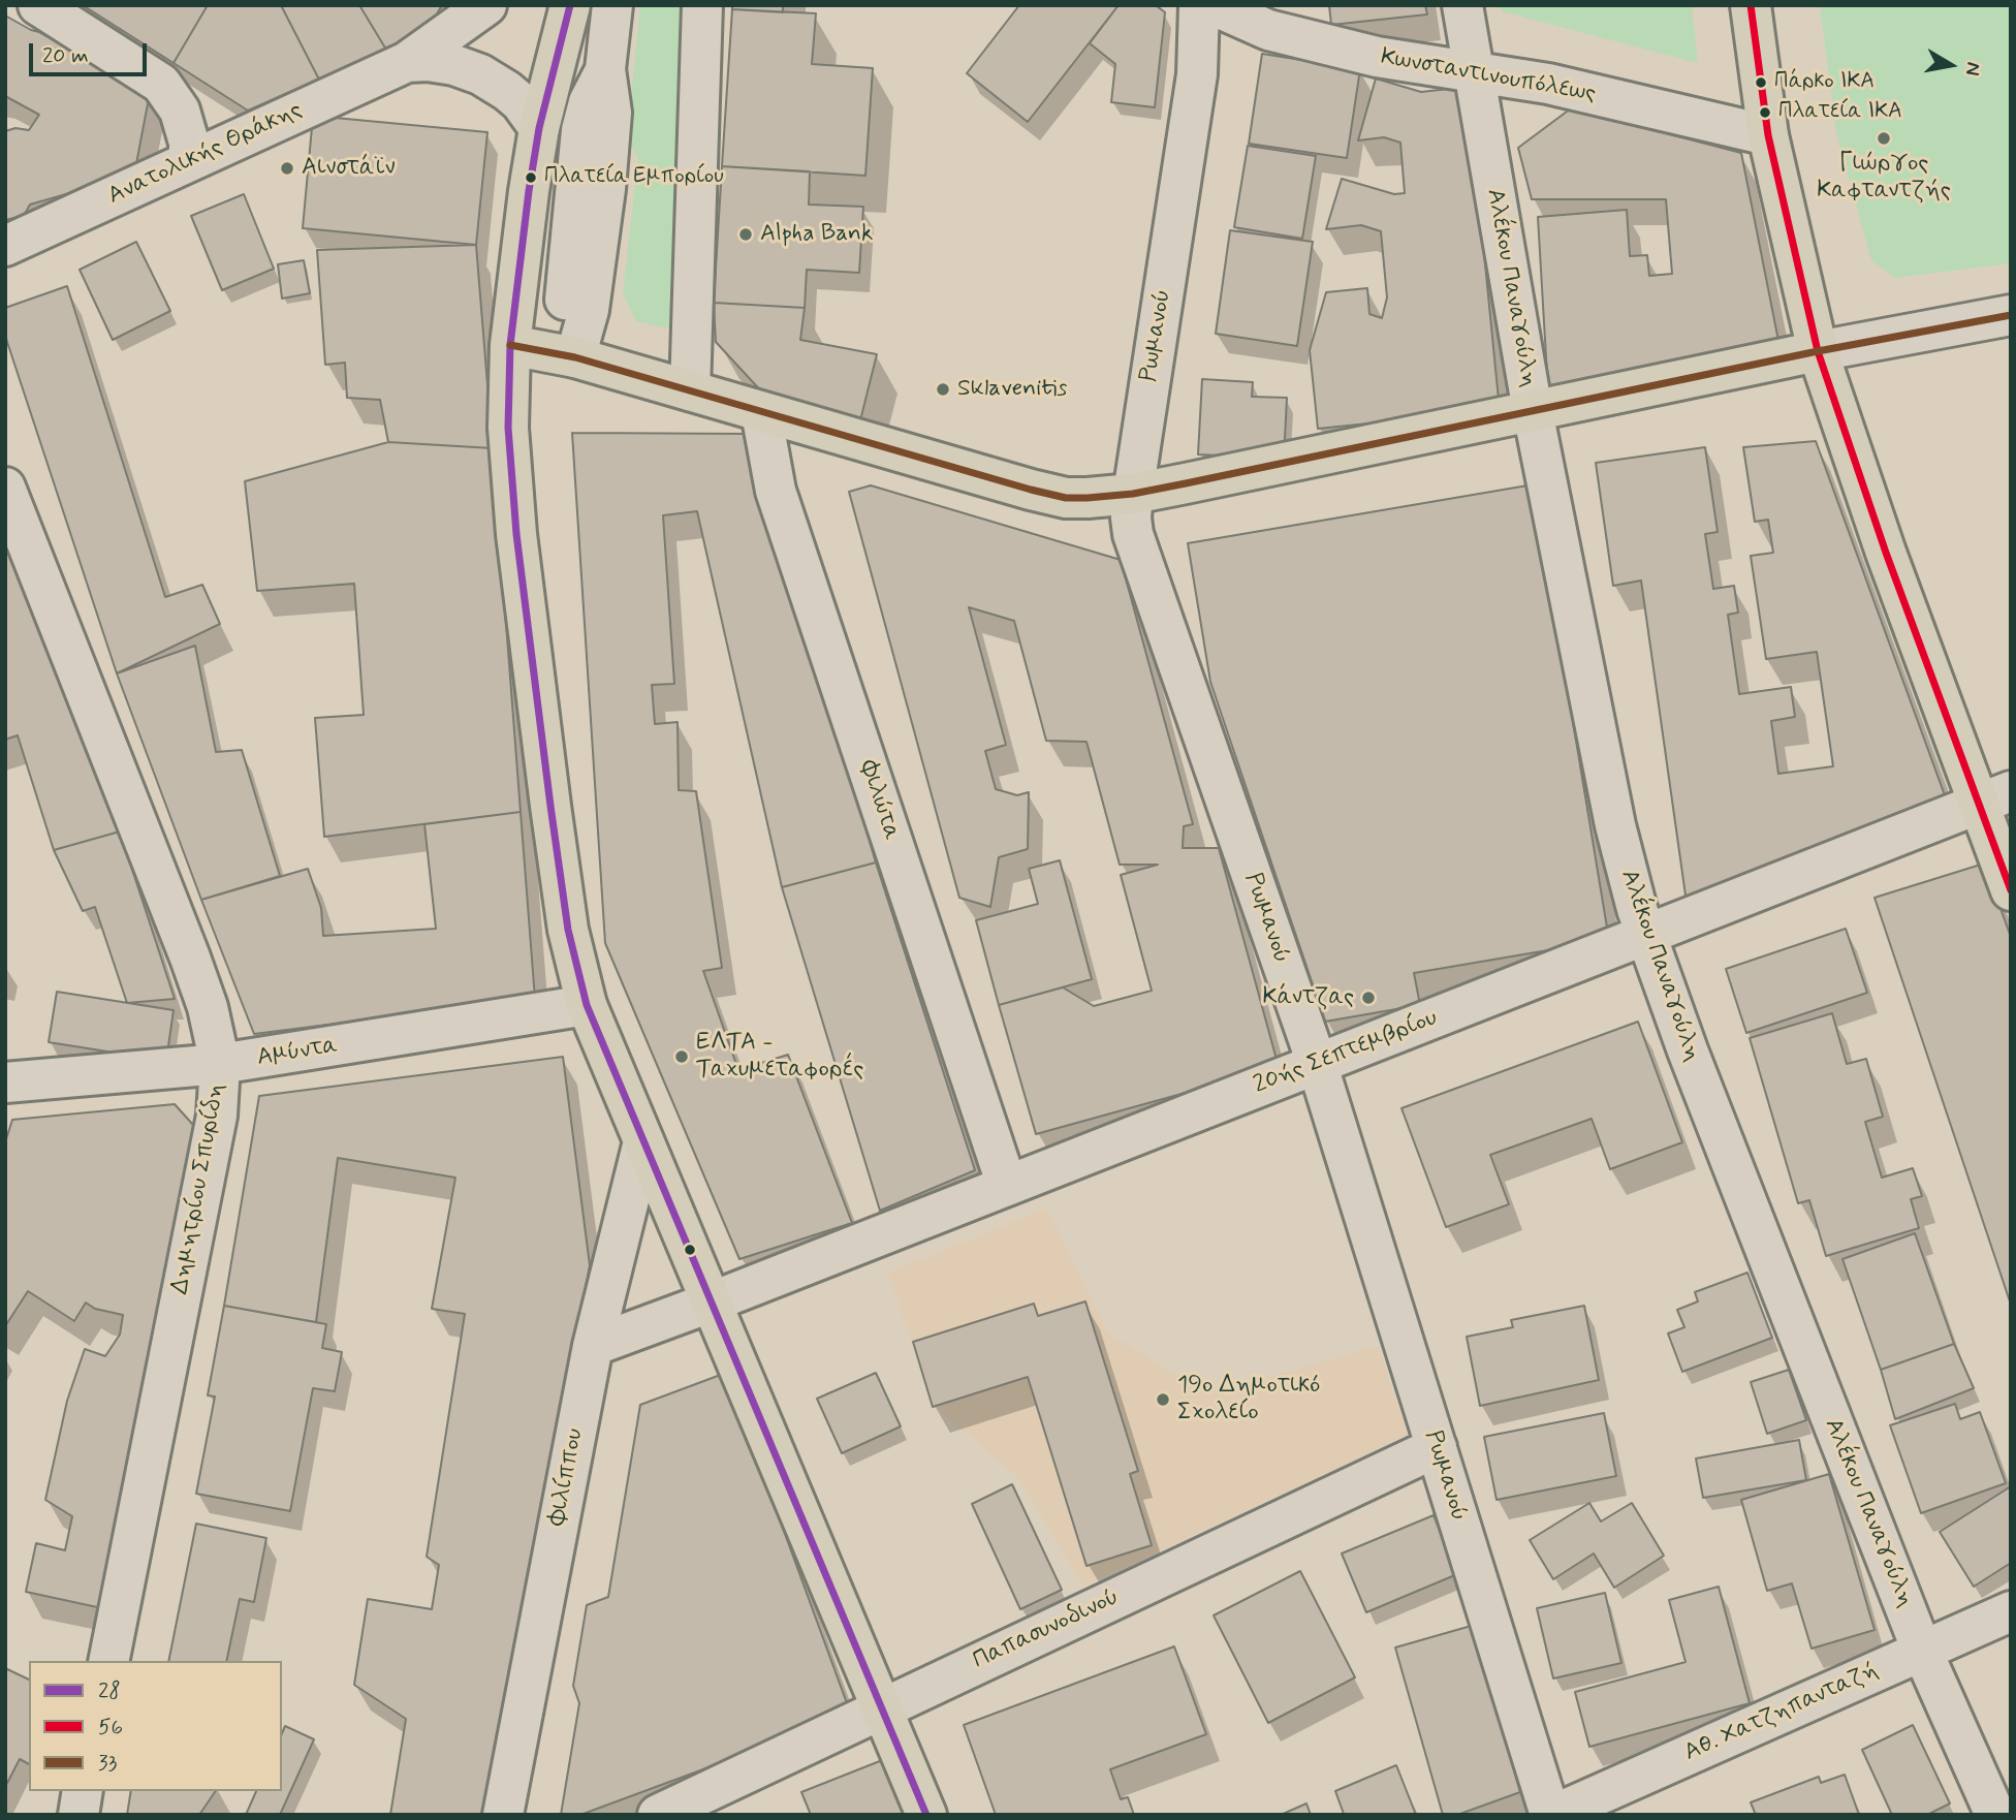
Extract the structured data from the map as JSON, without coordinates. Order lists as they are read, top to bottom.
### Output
{
  "streets": {
    "street": [
      "Κωνσταντινουπόλεως",
      "Ανατολικής Θράκης",
      "Αλέκου Παναγούλη",
      "Ρωμανού",
      "Φιλώτα",
      "Αμύντα",
      "20ής Σεπτεμβρίου",
      "Δημητρίου Σπυρίδη",
      "Φιλίππου",
      "Παπασυνοδινού",
      "Αθ. Χατζηπανταζή"
    ]
  },
  "crossings": [
    ["Κωνσταντινουπόλεως", "Αλέκου Παναγούλη"],
    ["Αλέκου Παναγούλη", "20ής Σεπτεμβρίου"],
    ["Αλέκου Παναγούλη", "Αθ. Χατζηπανταζή"],
    ["Ρωμανού", "20ής Σεπτεμβρίου"],
    ["Ρωμανού", "Παπασυνοδινού"],
    ["Ρωμανού", "Αθ. Χατζηπανταζή"],
    ["Φιλώτα", "20ής Σεπτεμβρίου"],
    ["Αμύντα", "Δημητρίου Σπυρίδη"],
    ["20ής Σεπτεμβρίου", "Φιλίππου"]
  ],
  "places": [
    "Πάρκο ΙΚΑ",
    "Πλατεία ΙΚΑ",
    "Γιώργος Καφταντζής",
    "Αινστάϊν",
    "Πλατεία Εμπορίου",
    "Alpha Bank",
    "Sklavenitis",
    "Κάντζας",
    "ΕΛΤΑ - Ταχυμεταφορές",
    "19ο Δημοτικό Σχολείο"
  ],
  "lines": ["transit line 28", "transit line 56", "transit line 33"],
  "legend": ["28", "56", "33"],
  "scale_bar": "20 m",
  "north": "right"
}
